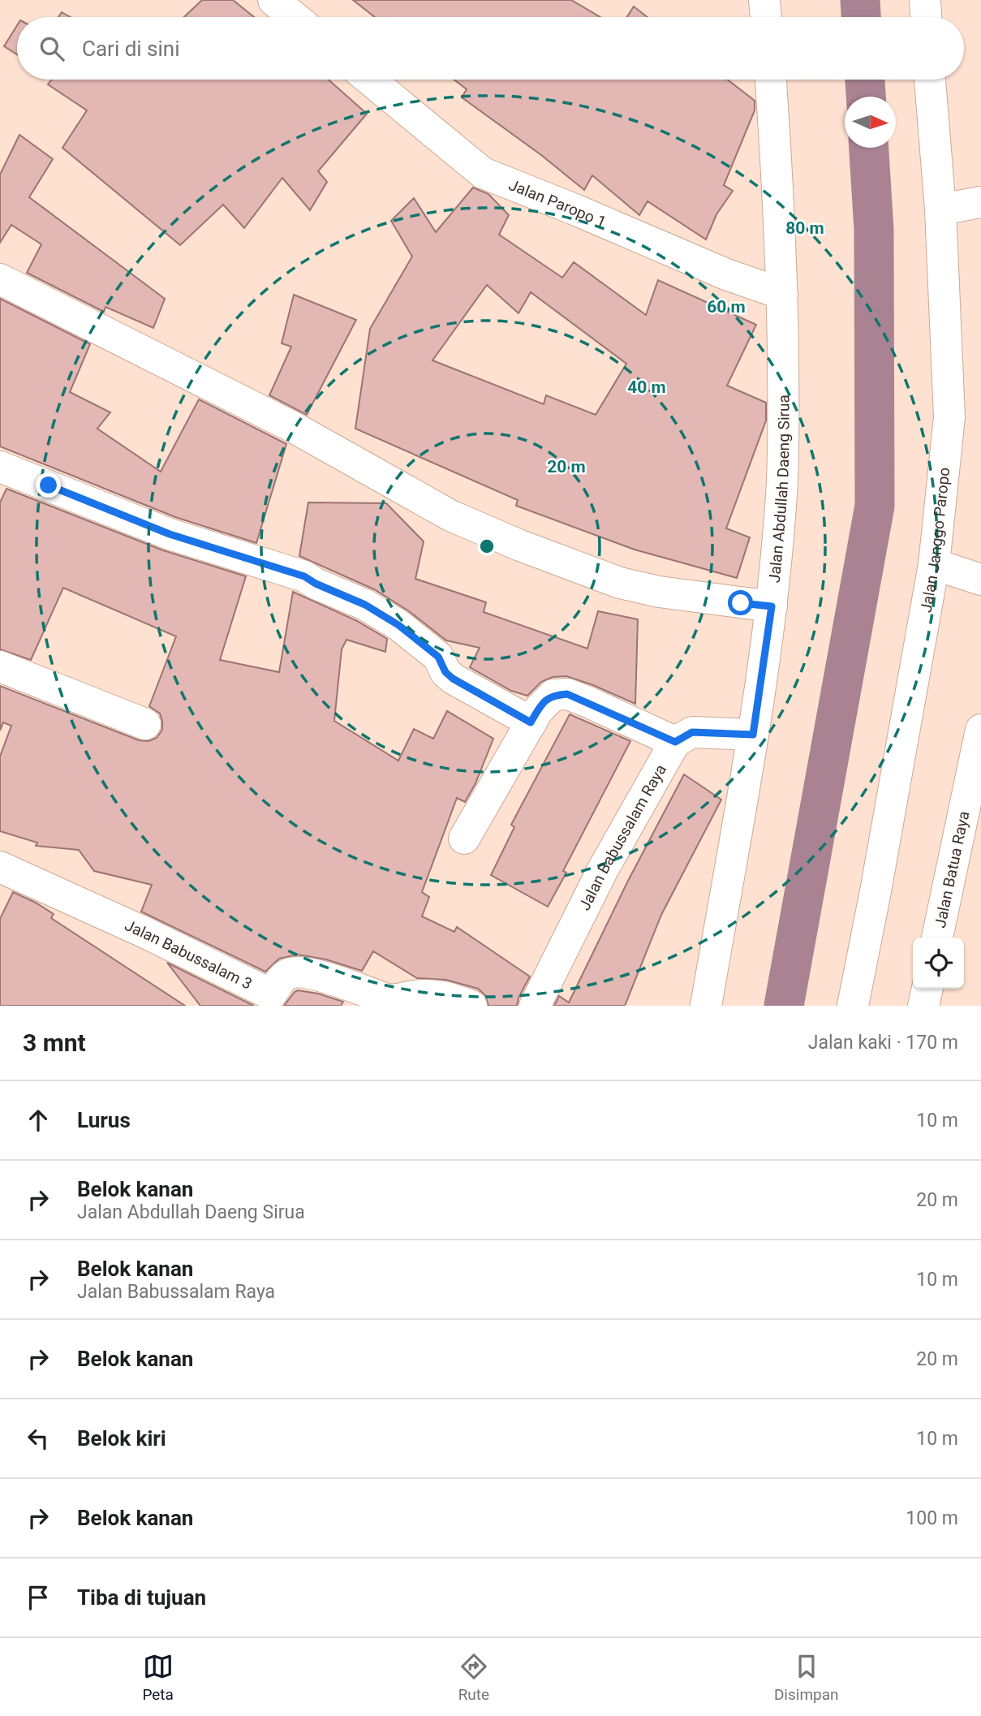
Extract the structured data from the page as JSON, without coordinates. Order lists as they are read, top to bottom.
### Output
{
  "streets": {
    "street": [
      "Jalan Paropo 1",
      "Jalan Abdullah Daeng Sirua",
      "Jalan Janggo Paropo",
      "Jalan Babussalam Raya",
      "Jalan Batua Raya",
      "Jalan Babussalam 3"
    ]
  },
  "crossings": [
    ["Jalan Paropo 1", "Jalan Abdullah Daeng Sirua"]
  ],
  "north": "right",
  "page": {
    "search": "Cari di sini",
    "heading": ["3 mnt", "Jalan kaki · 170 m"],
    "list": [
      ["Lurus", "10 m"],
      ["Belok kanan", "Jalan Abdullah Daeng Sirua", "20 m"],
      ["Belok kanan", "Jalan Babussalam Raya", "10 m"],
      ["Belok kanan", "20 m"],
      ["Belok kiri", "10 m"],
      ["Belok kanan", "100 m"],
      "Tiba di tujuan"
    ],
    "nav": ["Peta", "Rute", "Disimpan"]
  },
  "rings": [
    "80 m",
    "60 m",
    "40 m",
    "20 m"
  ]
}
